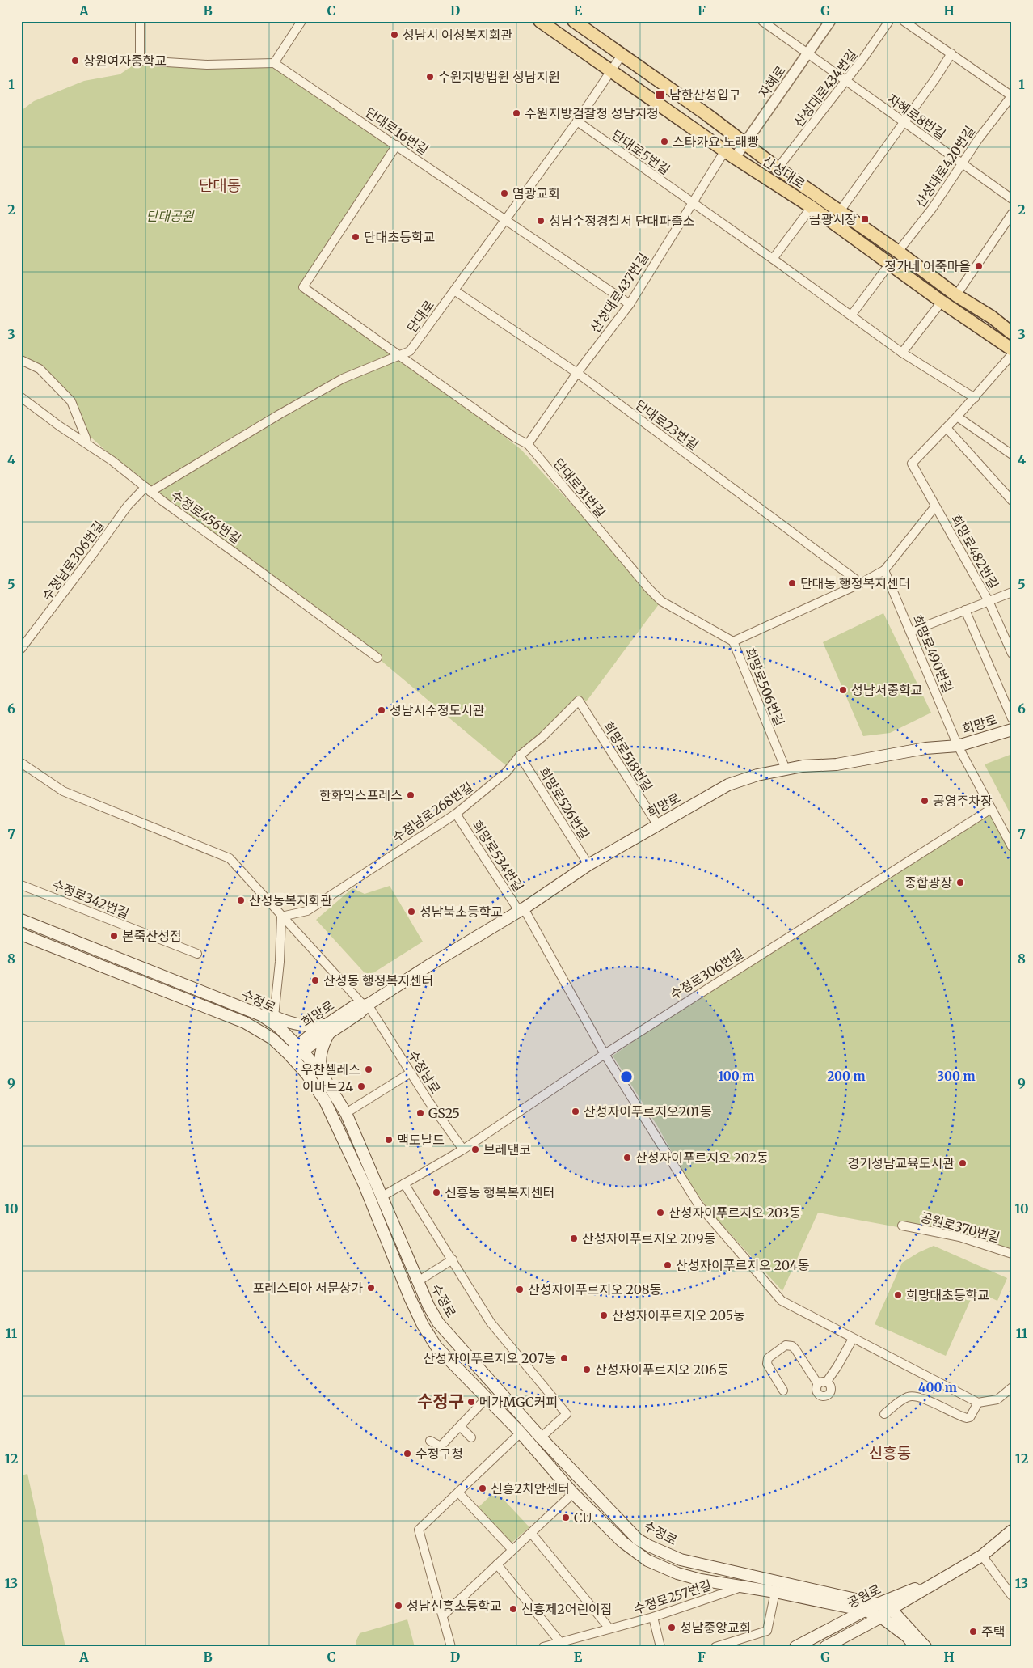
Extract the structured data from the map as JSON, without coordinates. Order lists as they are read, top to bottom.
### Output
{
  "streets": {
    "main road": [
      "산성대로",
      "희망로",
      "수정로",
      "공원로"
    ],
    "street": [
      "자혜로",
      "산성대로434번길",
      "자혜로8번길",
      "단대로16번길",
      "단대로5번길",
      "산성대로420번길",
      "산성대로437번길",
      "단대로",
      "단대로23번길",
      "단대로31번길",
      "수정로456번길",
      "희망로482번길",
      "수정남로306번길",
      "희망로490번길",
      "희망로506번길",
      "희망로518번길",
      "희망로526번길",
      "수정남로268번길",
      "희망로534번길",
      "수정로342번길",
      "수정로306번길",
      "수정남로",
      "공원로370번길",
      "수정로257번길"
    ]
  },
  "crossings": [
    ["자혜로", "자혜로8번길"],
    ["자혜로", "산성대로"],
    ["산성대로434번길", "자혜로8번길"],
    ["산성대로434번길", "산성대로"],
    ["자혜로8번길", "산성대로420번길"],
    ["단대로16번길", "산성대로437번길"],
    ["단대로16번길", "단대로"],
    ["단대로16번길", "단대로31번길"],
    ["단대로5번길", "산성대로437번길"],
    ["단대로5번길", "단대로"],
    ["산성대로420번길", "산성대로"],
    ["산성대로", "산성대로437번길"],
    ["산성대로", "단대로"],
    ["산성대로437번길", "단대로23번길"],
    ["산성대로437번길", "단대로31번길"],
    ["단대로", "단대로23번길"],
    ["단대로", "단대로31번길"],
    ["단대로", "수정로456번길"],
    ["단대로", "수정남로306번길"],
    ["단대로23번길", "희망로506번길"],
    ["단대로31번길", "희망로506번길"],
    ["수정로456번길", "수정남로306번길"],
    ["희망로482번길", "희망로506번길"],
    ["희망로490번길", "희망로506번길"],
    ["희망로490번길", "희망로"],
    ["희망로490번길", "수정로306번길"],
    ["희망로506번길", "희망로"],
    ["희망로", "희망로518번길"],
    ["희망로", "희망로526번길"],
    ["희망로", "희망로534번길"],
    ["희망로", "수정로"],
    ["희망로", "수정남로"],
    ["희망로518번길", "수정남로268번길"],
    ["희망로526번길", "수정남로268번길"],
    ["수정남로268번길", "희망로534번길"],
    ["수정남로268번길", "수정남로"],
    ["희망로534번길", "수정로306번길"],
    ["수정로306번길", "수정로"],
    ["수정로306번길", "수정남로"],
    ["수정로", "공원로"],
    ["수정로", "수정로257번길"]
  ],
  "districts": ["단대동", "수정구", "신흥동"],
  "parks": ["단대공원"],
  "places": {
    "other": [
      "성남시 여성복지회관",
      "상원여자중학교",
      "수원지방법원 성남지원",
      "수원지방검찰청 성남지청",
      "스타가요 노래빵",
      "염광교회",
      "성남수정경찰서 단대파출소",
      "단대초등학교",
      "정가네 어죽마을",
      "단대동 행정복지센터",
      "성남서중학교",
      "성남시수정도서관",
      "한화익스프레스",
      "공영주차장",
      "종합광장",
      "산성동복지회관",
      "성남북초등학교",
      "본죽산성점",
      "산성동 행정복지센터",
      "우찬셀레스",
      "이마트24",
      "산성자이푸르지오201동",
      "GS25",
      "맥도날드",
      "브레댄코",
      "산성자이푸르지오 202동",
      "경기성남교육도서관",
      "신흥동 행복복지센터",
      "산성자이푸르지오 203동",
      "산성자이푸르지오 209동",
      "산성자이푸르지오 204동",
      "포레스티아 서문상가",
      "산성자이푸르지오 208동",
      "희망대초등학교",
      "산성자이푸르지오 205동",
      "산성자이푸르지오 207동",
      "산성자이푸르지오 206동",
      "메가MGC커피",
      "수정구청",
      "신흥2치안센터",
      "CU",
      "성남신흥초등학교",
      "신흥제2어린이집",
      "성남중앙교회",
      "주택"
    ],
    "transit": ["남한산성입구", "금광시장"]
  },
  "grid": {
    "columns": [
      "A",
      "B",
      "C",
      "D",
      "E",
      "F",
      "G",
      "H"
    ],
    "rows": [
      "1",
      "2",
      "3",
      "4",
      "5",
      "6",
      "7",
      "8",
      "9",
      "10",
      "11",
      "12",
      "13"
    ]
  },
  "rings": [
    "100 m",
    "200 m",
    "300 m",
    "400 m"
  ]
}
